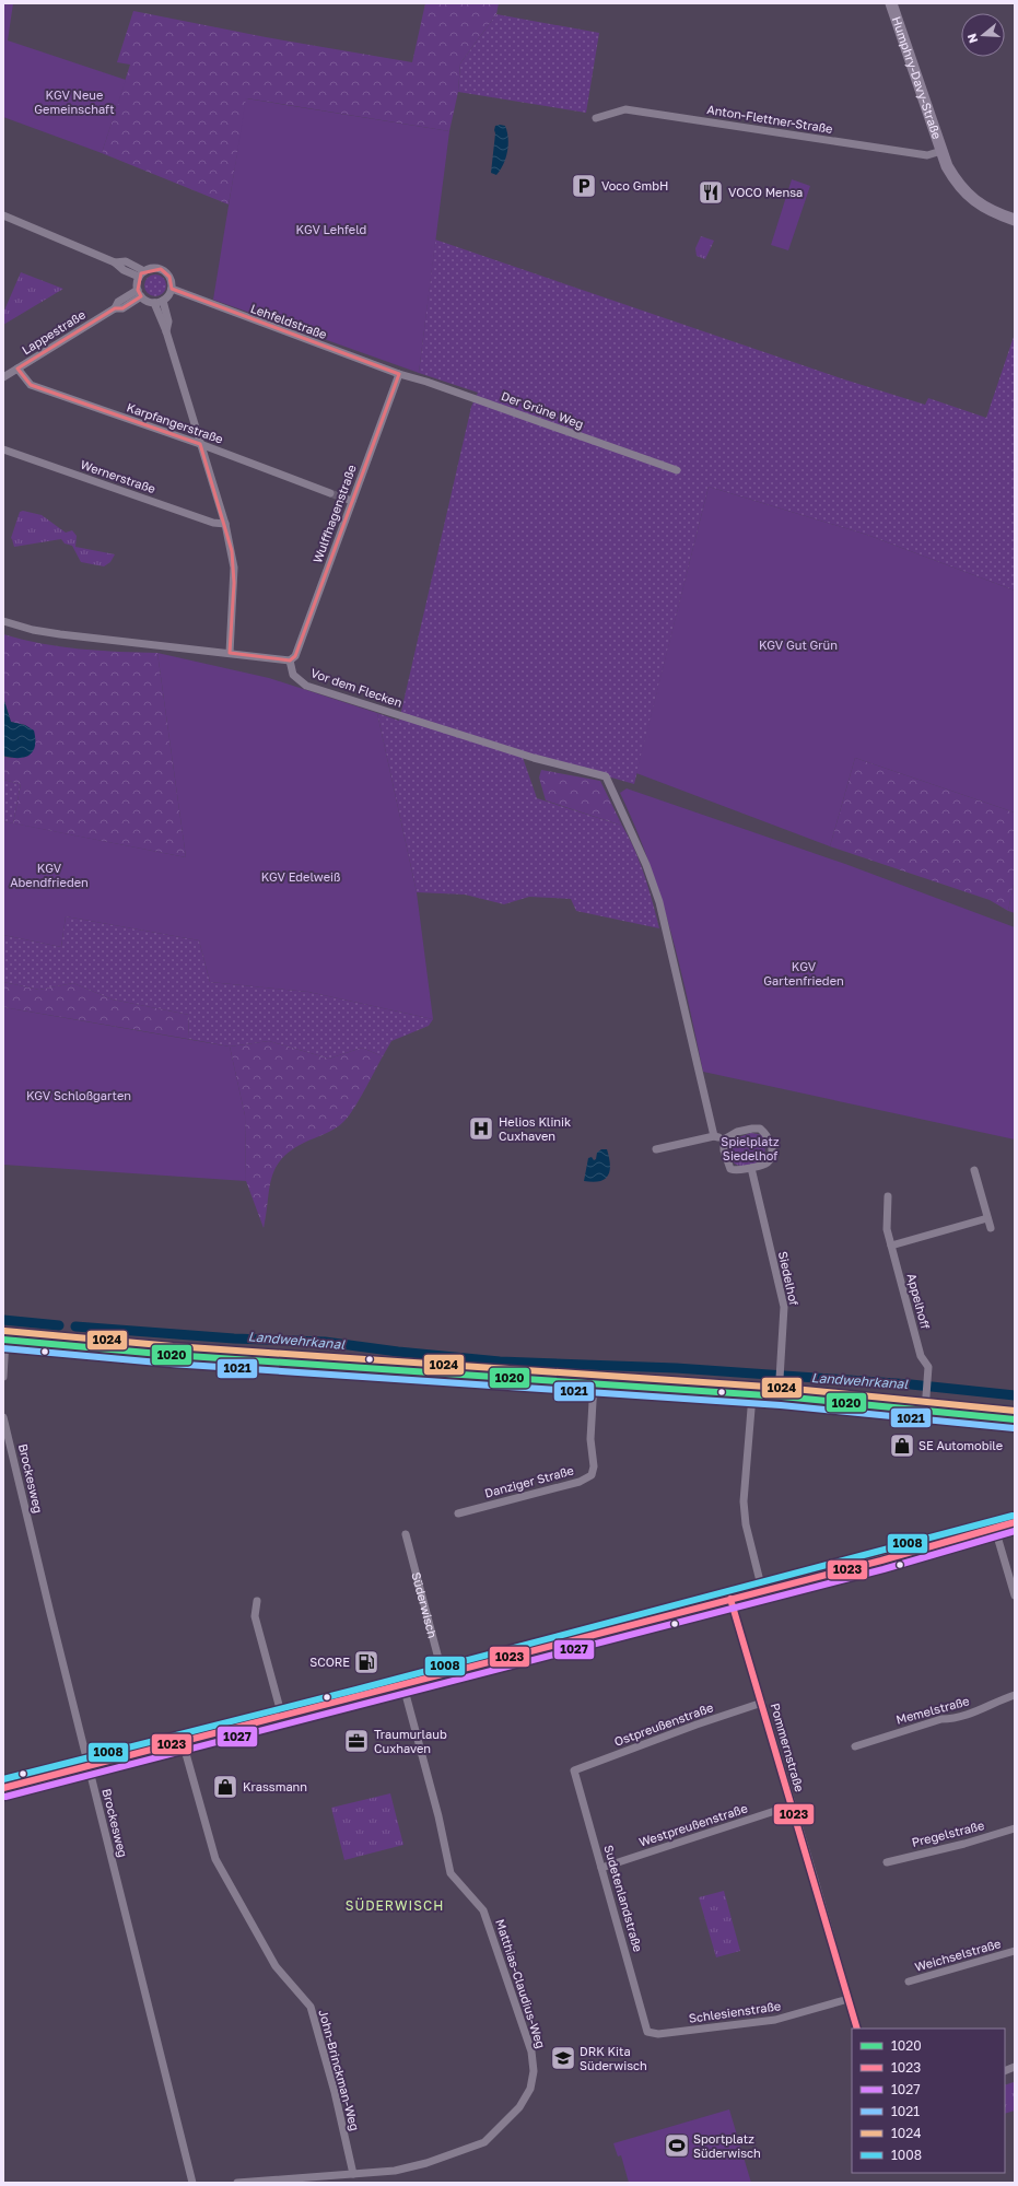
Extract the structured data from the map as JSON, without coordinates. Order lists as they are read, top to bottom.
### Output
{
  "streets": {
    "street": [
      "Humphry-Davy-Straße",
      "Anton-Flettner-Straße",
      "Lehfeldstraße",
      "Lappestraße",
      "Der Grüne Weg",
      "Karpfangerstraße",
      "Wernerstraße",
      "Wulffhagenstraße",
      "Vor dem Flecken",
      "Siedelhof",
      "Appelhoff",
      "Brockesweg",
      "Danziger Straße",
      "Süderwisch",
      "Memelstraße",
      "Ostpreußenstraße",
      "Pommernstraße",
      "Westpreußenstraße",
      "Pregelstraße",
      "Sudetenlandstraße",
      "Weichselstraße",
      "Matthias-Claudius-Weg",
      "Schlesienstraße",
      "John-Brinckman-Weg"
    ]
  },
  "crossings": [
    ["Humphry-Davy-Straße", "Anton-Flettner-Straße"],
    ["Lehfeldstraße", "Lappestraße"],
    ["Lehfeldstraße", "Der Grüne Weg"],
    ["Lehfeldstraße", "Wulffhagenstraße"],
    ["Lappestraße", "Karpfangerstraße"],
    ["Der Grüne Weg", "Wulffhagenstraße"],
    ["Wulffhagenstraße", "Vor dem Flecken"],
    ["Ostpreußenstraße", "Pommernstraße"],
    ["Ostpreußenstraße", "Sudetenlandstraße"],
    ["Pommernstraße", "Westpreußenstraße"],
    ["Pommernstraße", "Schlesienstraße"],
    ["Westpreußenstraße", "Sudetenlandstraße"],
    ["Sudetenlandstraße", "Schlesienstraße"],
    ["Matthias-Claudius-Weg", "John-Brinckman-Weg"]
  ],
  "districts": ["SÜDERWISCH"],
  "water": ["Landwehrkanal"],
  "parks": [
    "KGV Neue Gemeinschaft",
    "KGV Lehfeld",
    "KGV Gut Grün",
    "KGV Abendfrieden",
    "KGV Edelweiß",
    "KGV Gartenfrieden",
    "KGV Schloßgarten",
    "Spielplatz Siedelhof"
  ],
  "places": {
    "parking": ["Voco GmbH"],
    "restaurant": ["VOCO Mensa"],
    "hospital": ["Helios Klinik Cuxhaven"],
    "shop": ["SE Automobile", "Krassmann"],
    "fuel station": ["SCORE"],
    "office": ["Traumurlaub Cuxhaven"],
    "school or university": ["DRK Kita Süderwisch"],
    "sports": ["Sportplatz Süderwisch"]
  },
  "lines": [
    "transit line 1024",
    "transit line 1020",
    "transit line 1021",
    "transit line 1008",
    "transit line 1023",
    "transit line 1027"
  ],
  "legend": [
    "1020",
    "1023",
    "1027",
    "1021",
    "1024",
    "1008"
  ],
  "north": "left"
}
